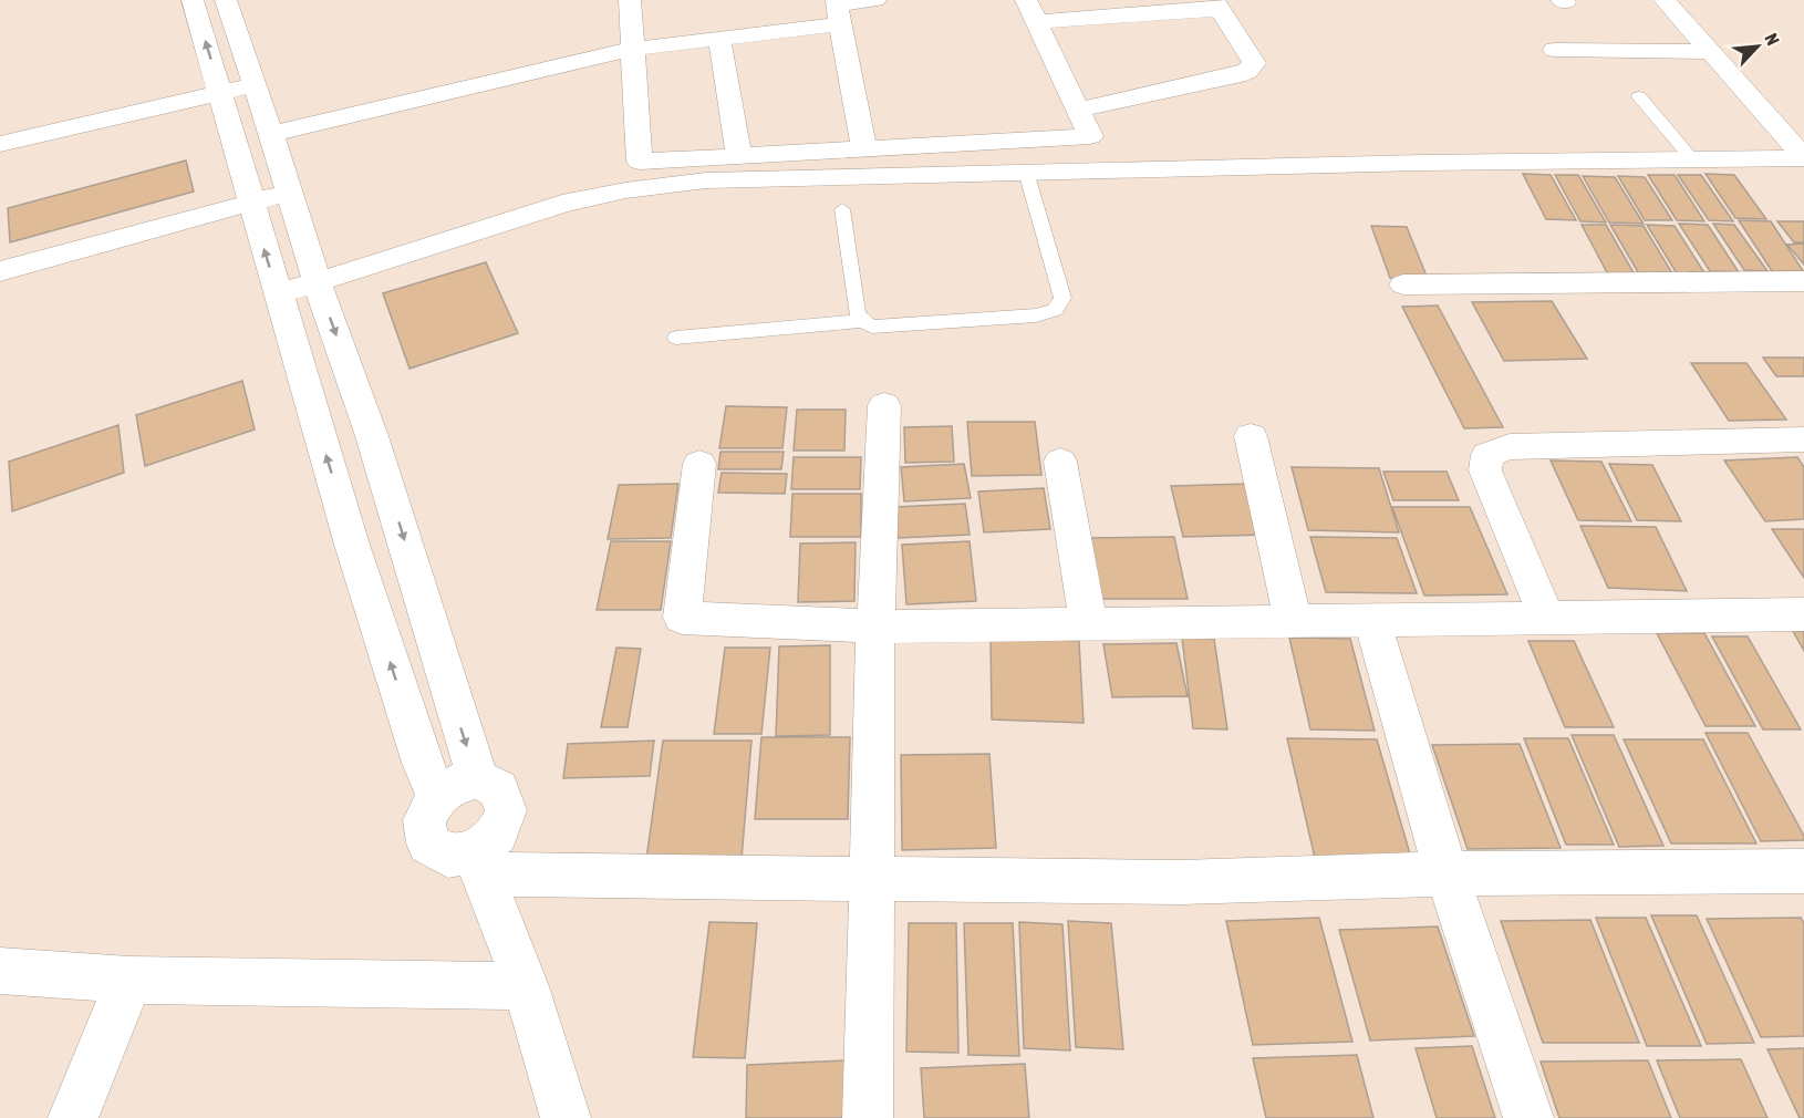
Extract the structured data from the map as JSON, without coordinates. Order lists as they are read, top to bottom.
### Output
{
  "north": "top right"
}
